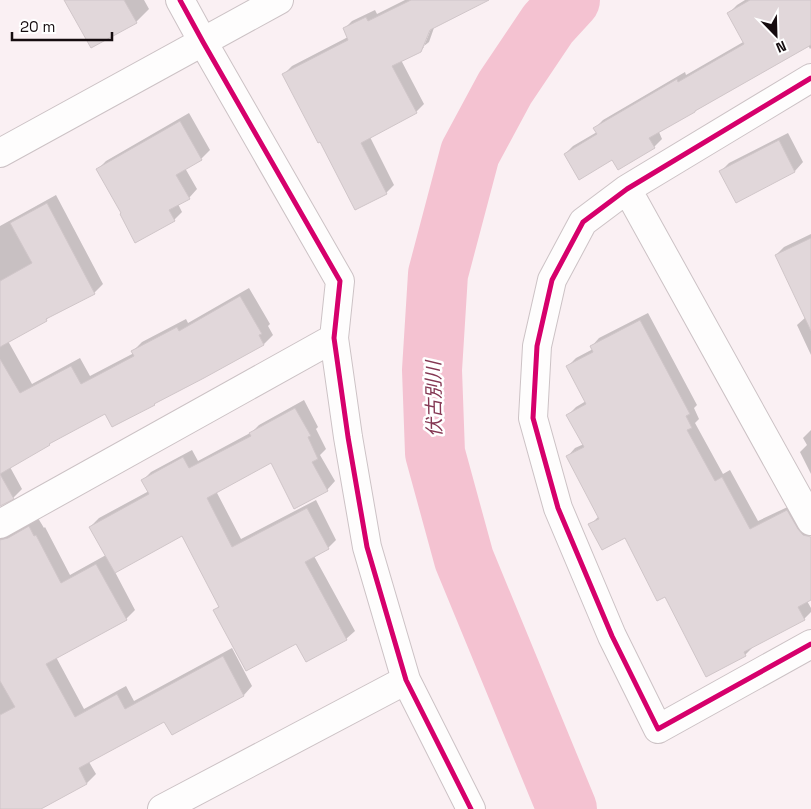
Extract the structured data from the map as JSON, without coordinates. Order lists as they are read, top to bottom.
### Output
{
  "water": ["伏古別川"],
  "scale_bar": "20 m",
  "north": "bottom right"
}
